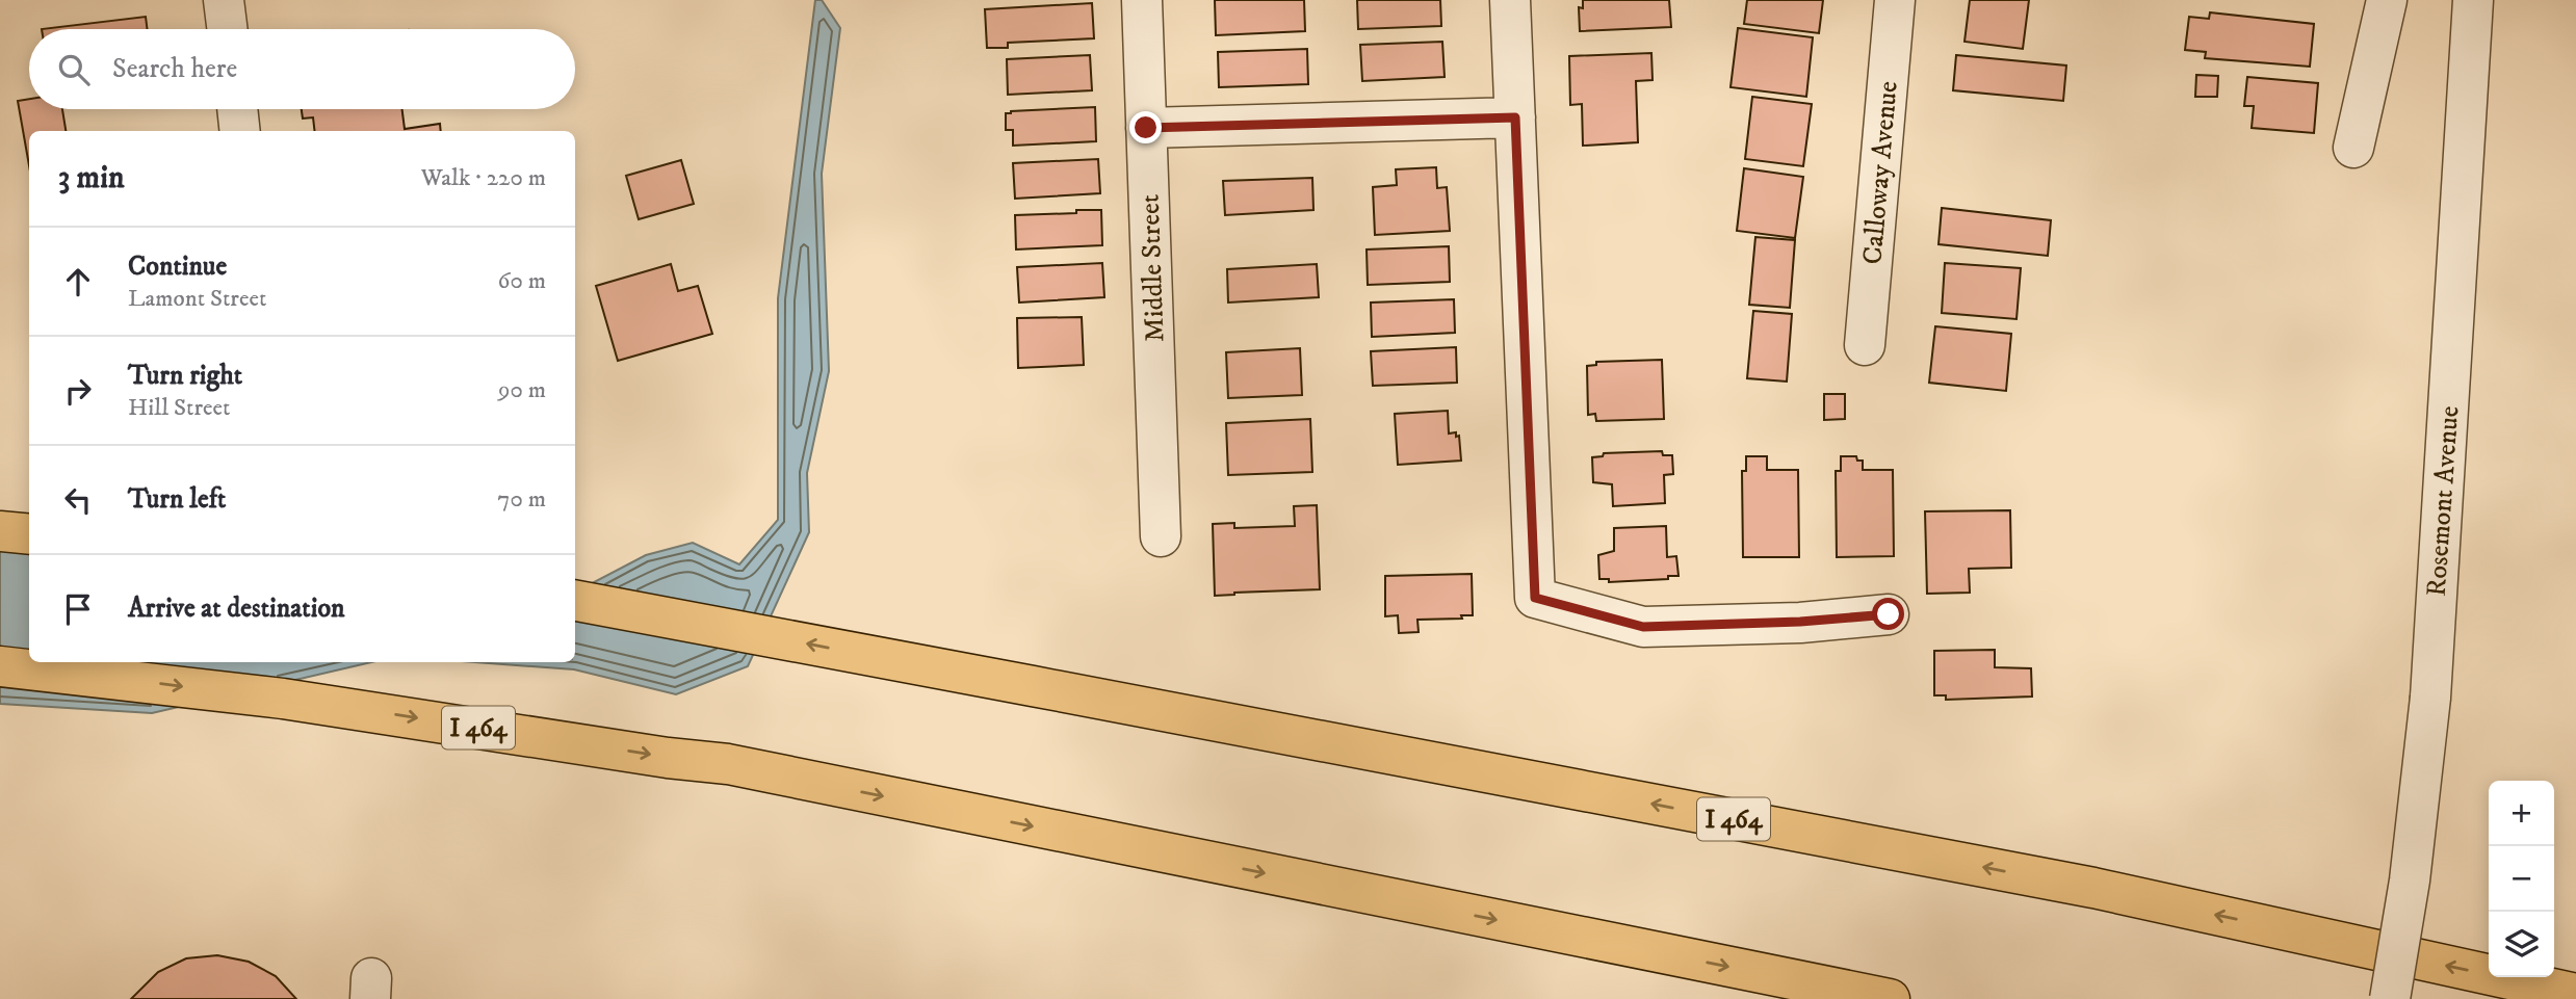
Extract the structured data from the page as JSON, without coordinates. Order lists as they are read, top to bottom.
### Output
{
  "streets": {
    "highway": ["I 464"],
    "street": ["Calloway Avenue", "Middle Street", "Rosemont Avenue"]
  },
  "page": {
    "search": "Search here",
    "heading": ["3 min", "Walk · 220 m"],
    "list": [
      ["Continue", "Lamont Street", "60 m"],
      ["Turn right", "Hill Street", "90 m"],
      ["Turn left", "70 m"],
      "Arrive at destination"
    ],
    "map_buttons": ["+", "−"]
  }
}
